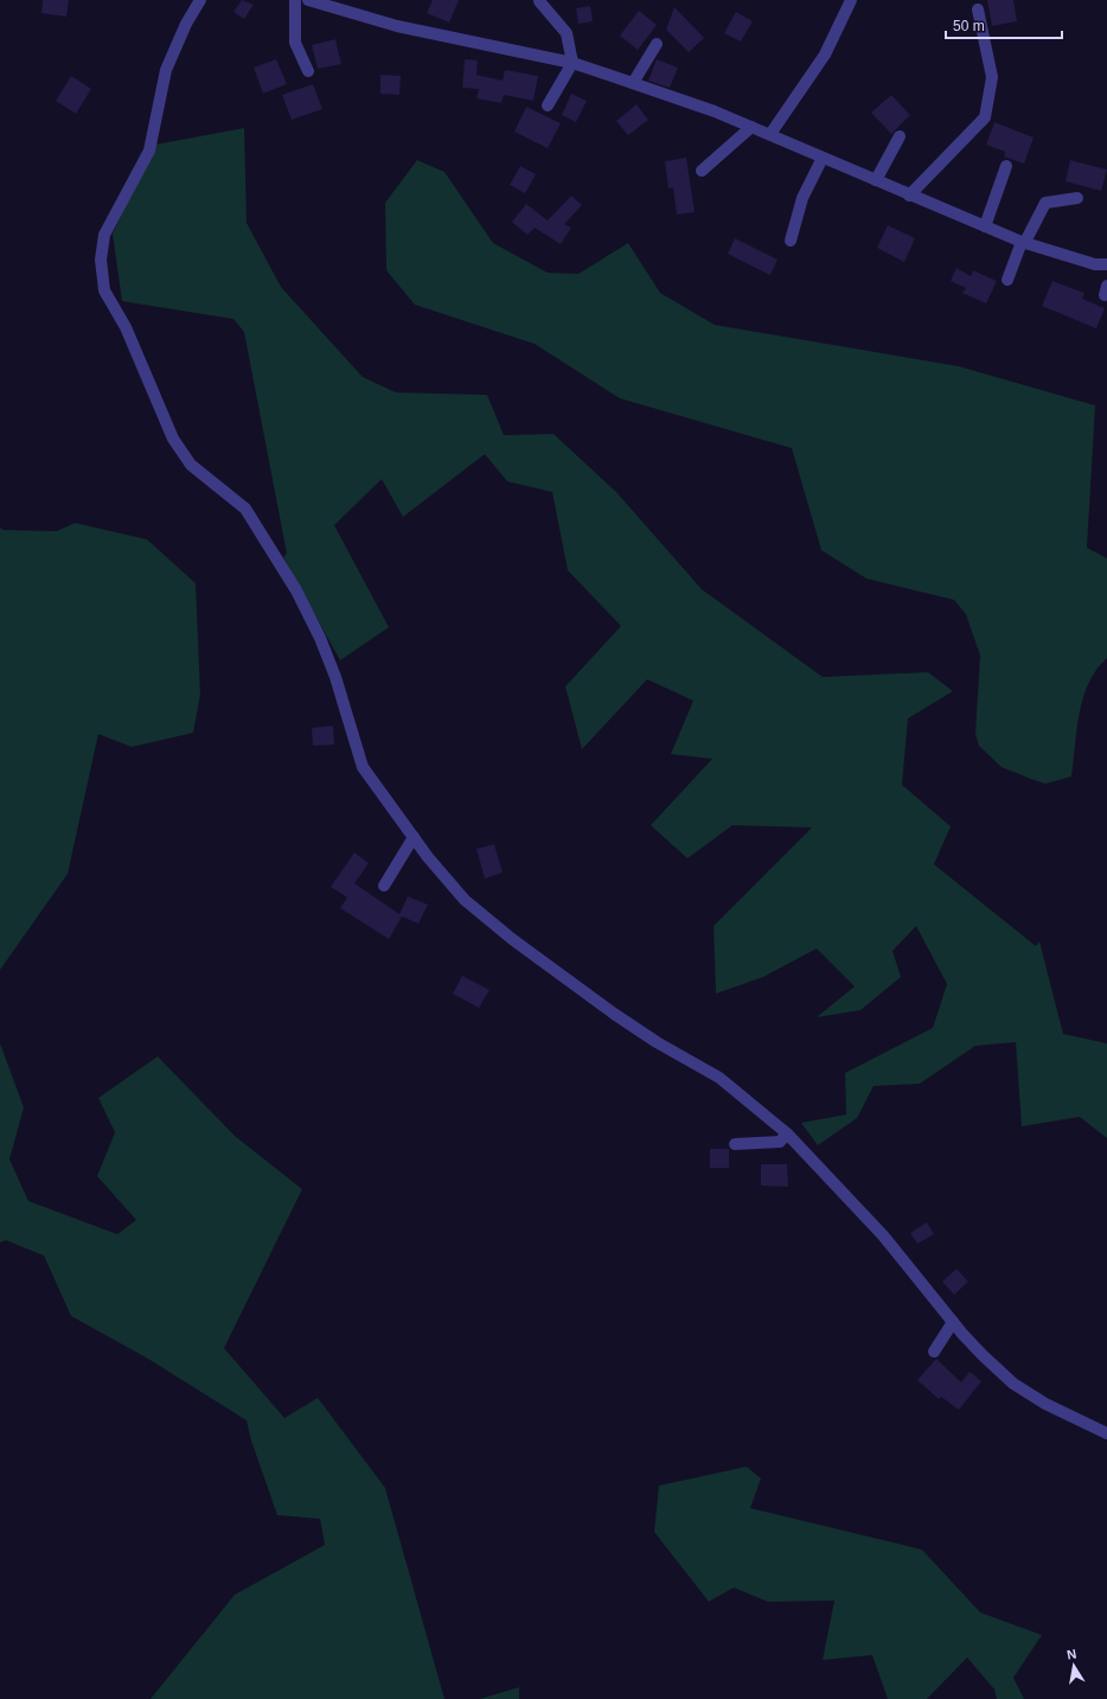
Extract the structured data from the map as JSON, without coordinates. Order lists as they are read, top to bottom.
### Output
{
  "scale_bar": "50 m",
  "north": "top"
}
